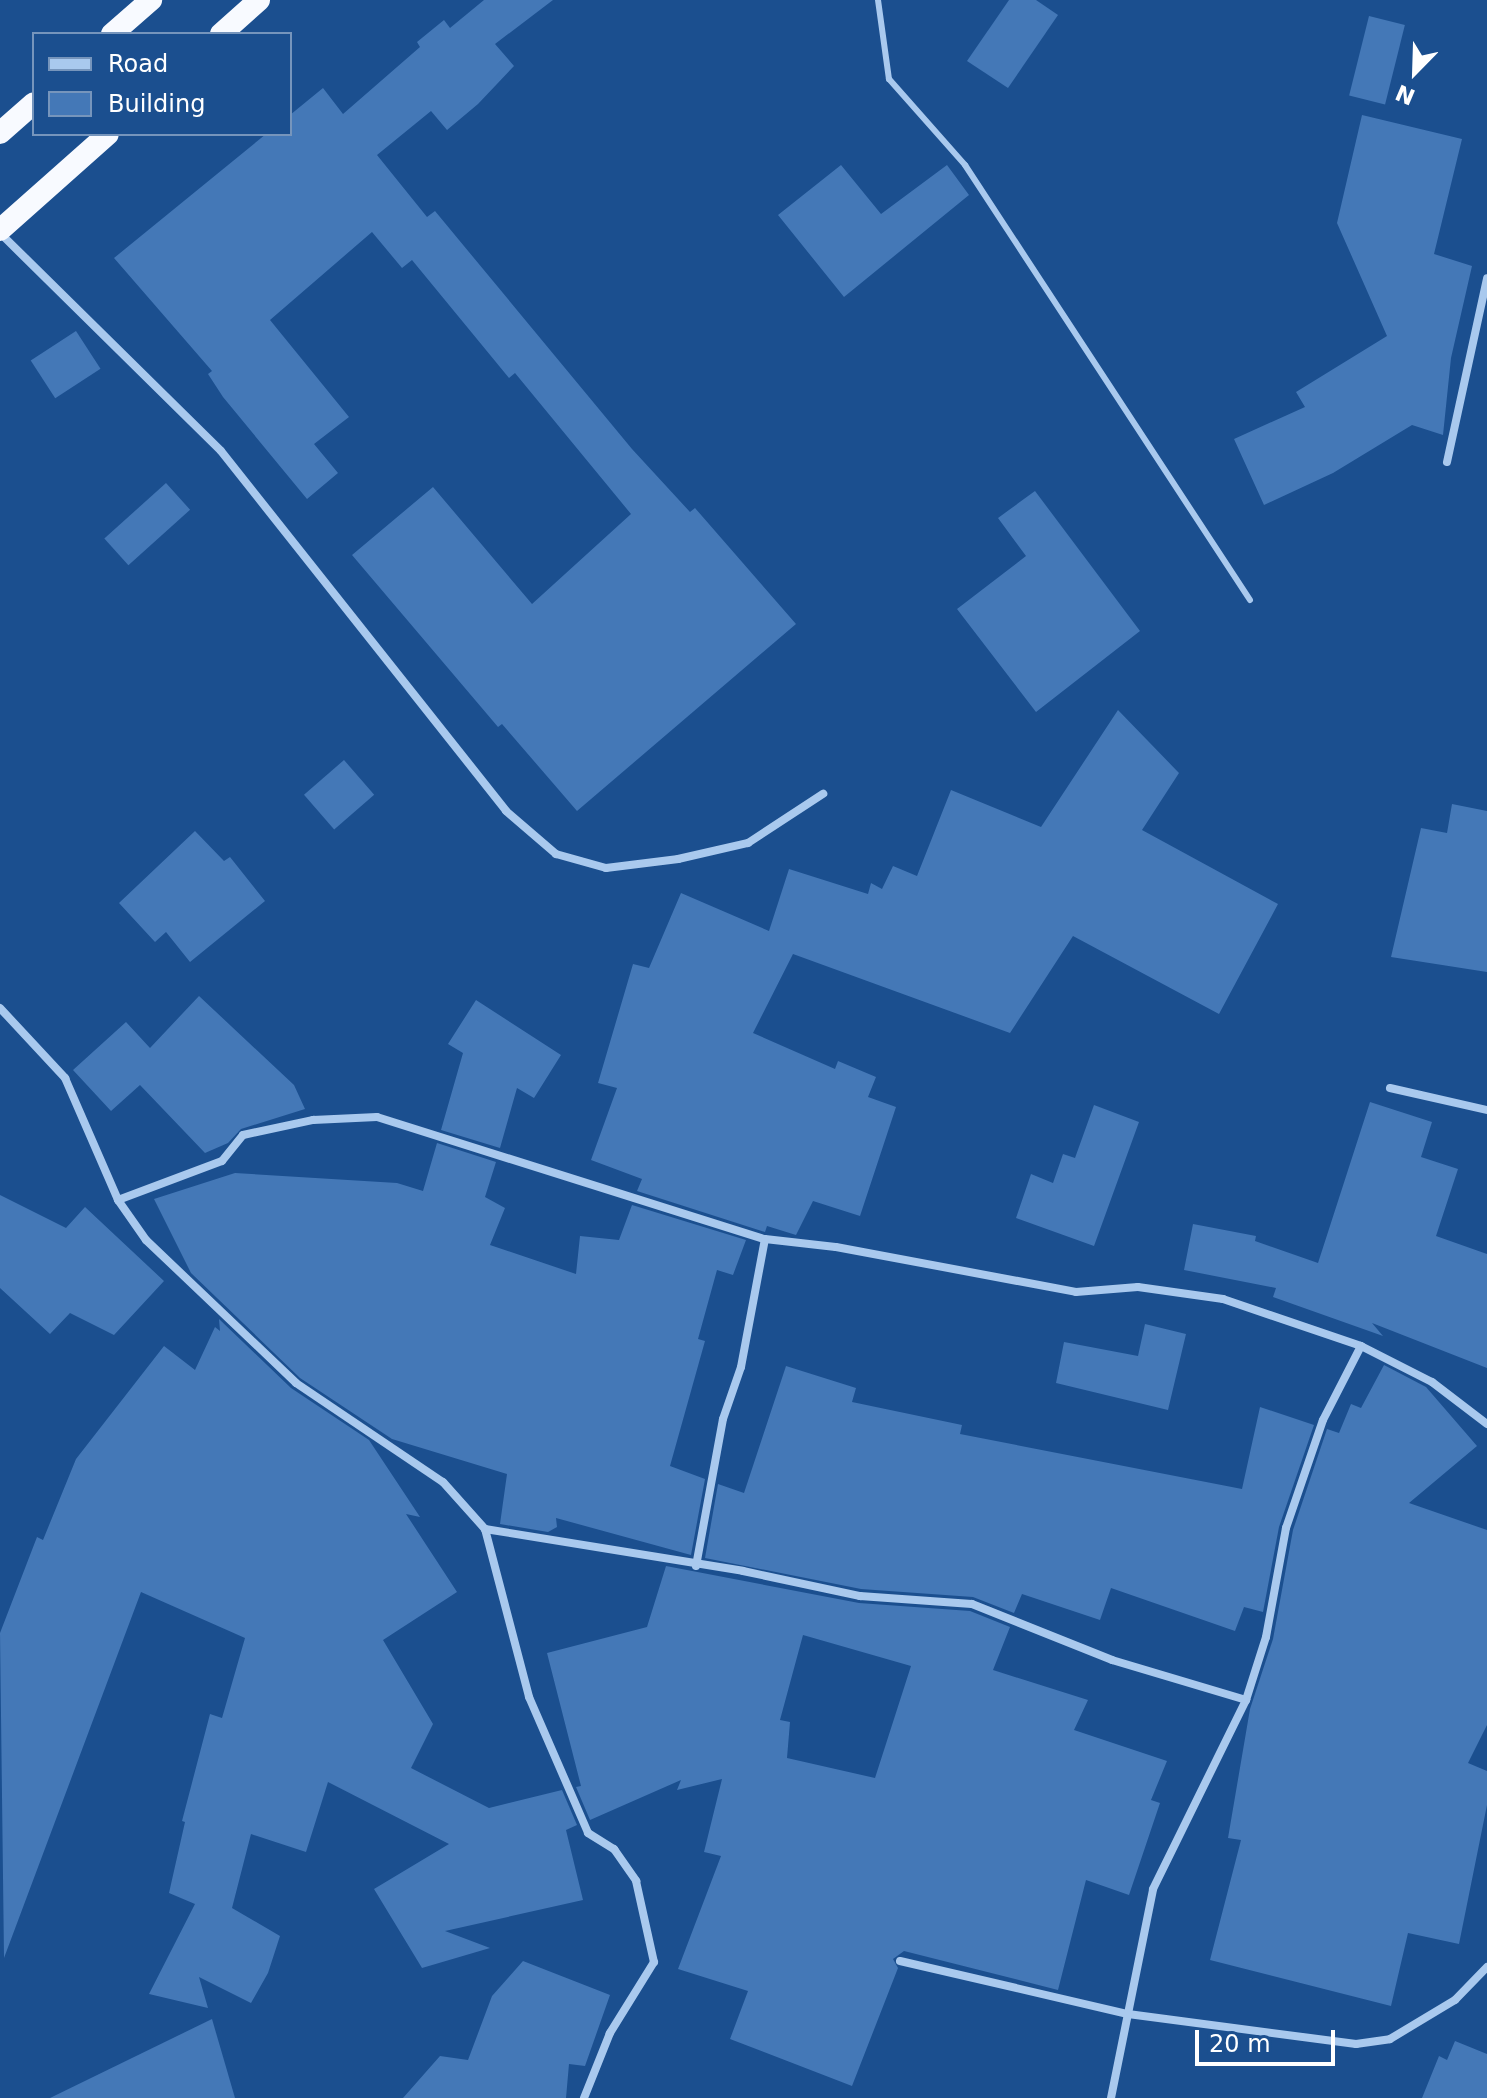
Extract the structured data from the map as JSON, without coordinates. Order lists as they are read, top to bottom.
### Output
{
  "legend": ["Road", "Building"],
  "scale_bar": "20 m",
  "north": "bottom left"
}
